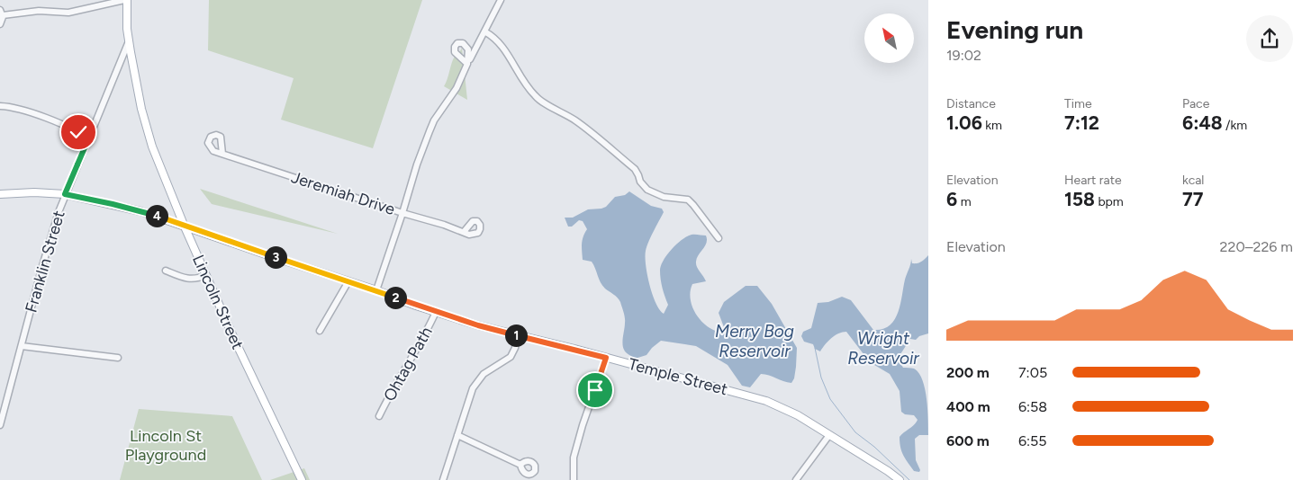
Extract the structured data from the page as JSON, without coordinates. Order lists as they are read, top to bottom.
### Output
{
  "streets": {
    "main road": ["Franklin Street", "Lincoln Street", "Temple Street"],
    "street": ["Jeremiah Drive", "Ohtag Path"]
  },
  "crossings": [
    ["Franklin Street", "Lincoln Street"],
    ["Franklin Street", "Temple Street"],
    ["Lincoln Street", "Temple Street"],
    ["Ohtag Path", "Temple Street"]
  ],
  "water": ["Merry Bog Reservoir", "Wright Reservoir"],
  "parks": ["Lincoln St Playground"],
  "north": "top left",
  "page": {
    "heading": ["Evening run", "19:02"],
    "stats": [
      ["Distance", "1.06 km"],
      ["Time", "7:12"],
      ["Pace", "6:48 /km"],
      ["Elevation", "6 m"],
      ["Heart rate", "158 bpm"],
      ["kcal", "77"]
    ],
    "pins": [
      "4",
      "3",
      "2",
      "1"
    ],
    "chart": ["Elevation", "220–226 m"],
    "list": [
      {
        "name": "200 m",
        "note": "7:05"
      },
      {
        "name": "400 m",
        "note": "6:58"
      },
      {
        "name": "600 m",
        "note": "6:55"
      }
    ]
  }
}
